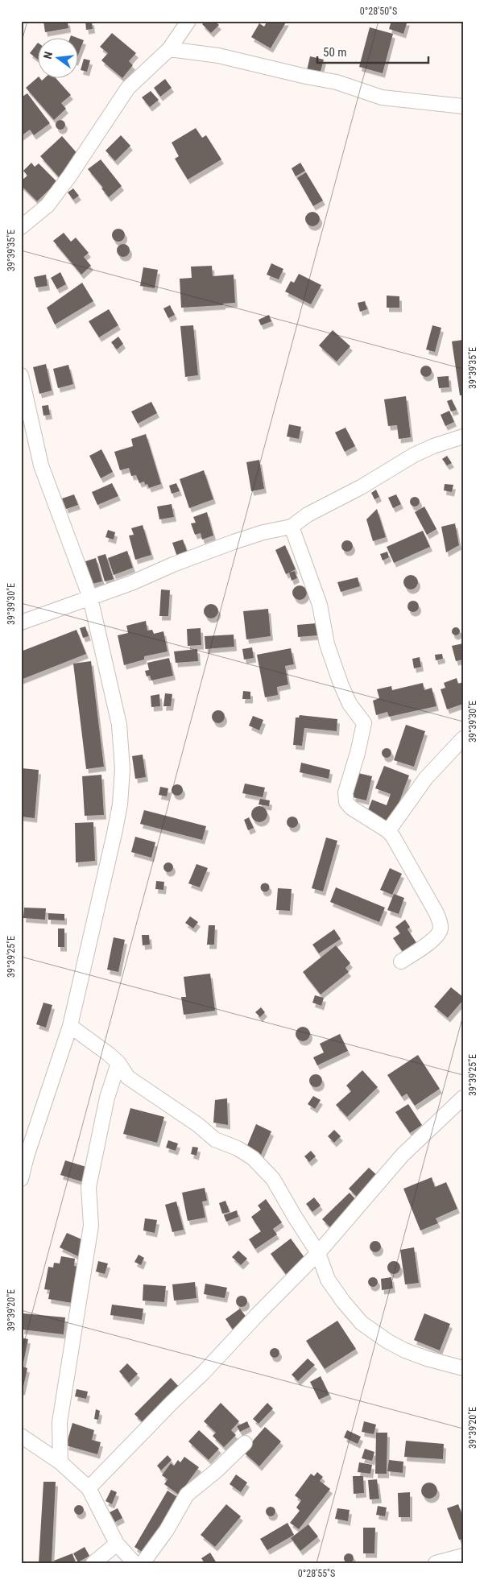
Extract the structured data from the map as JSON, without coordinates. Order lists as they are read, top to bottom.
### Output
{
  "scale_bar": "50 m",
  "north": "left",
  "coordinates": [
    "0°28'50\"S",
    "39°39'35\"E",
    "39°39'30\"E",
    "39°39'25\"E",
    "39°39'20\"E",
    "0°28'55\"S"
  ]
}
